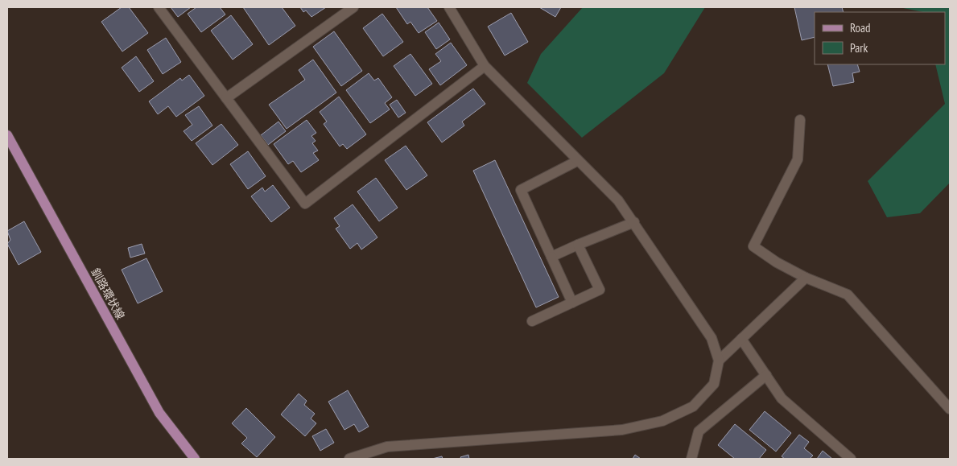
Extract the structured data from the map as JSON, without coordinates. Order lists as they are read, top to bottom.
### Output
{
  "streets": {
    "main road": ["釧路環状線"]
  },
  "legend": ["Road", "Park"]
}
